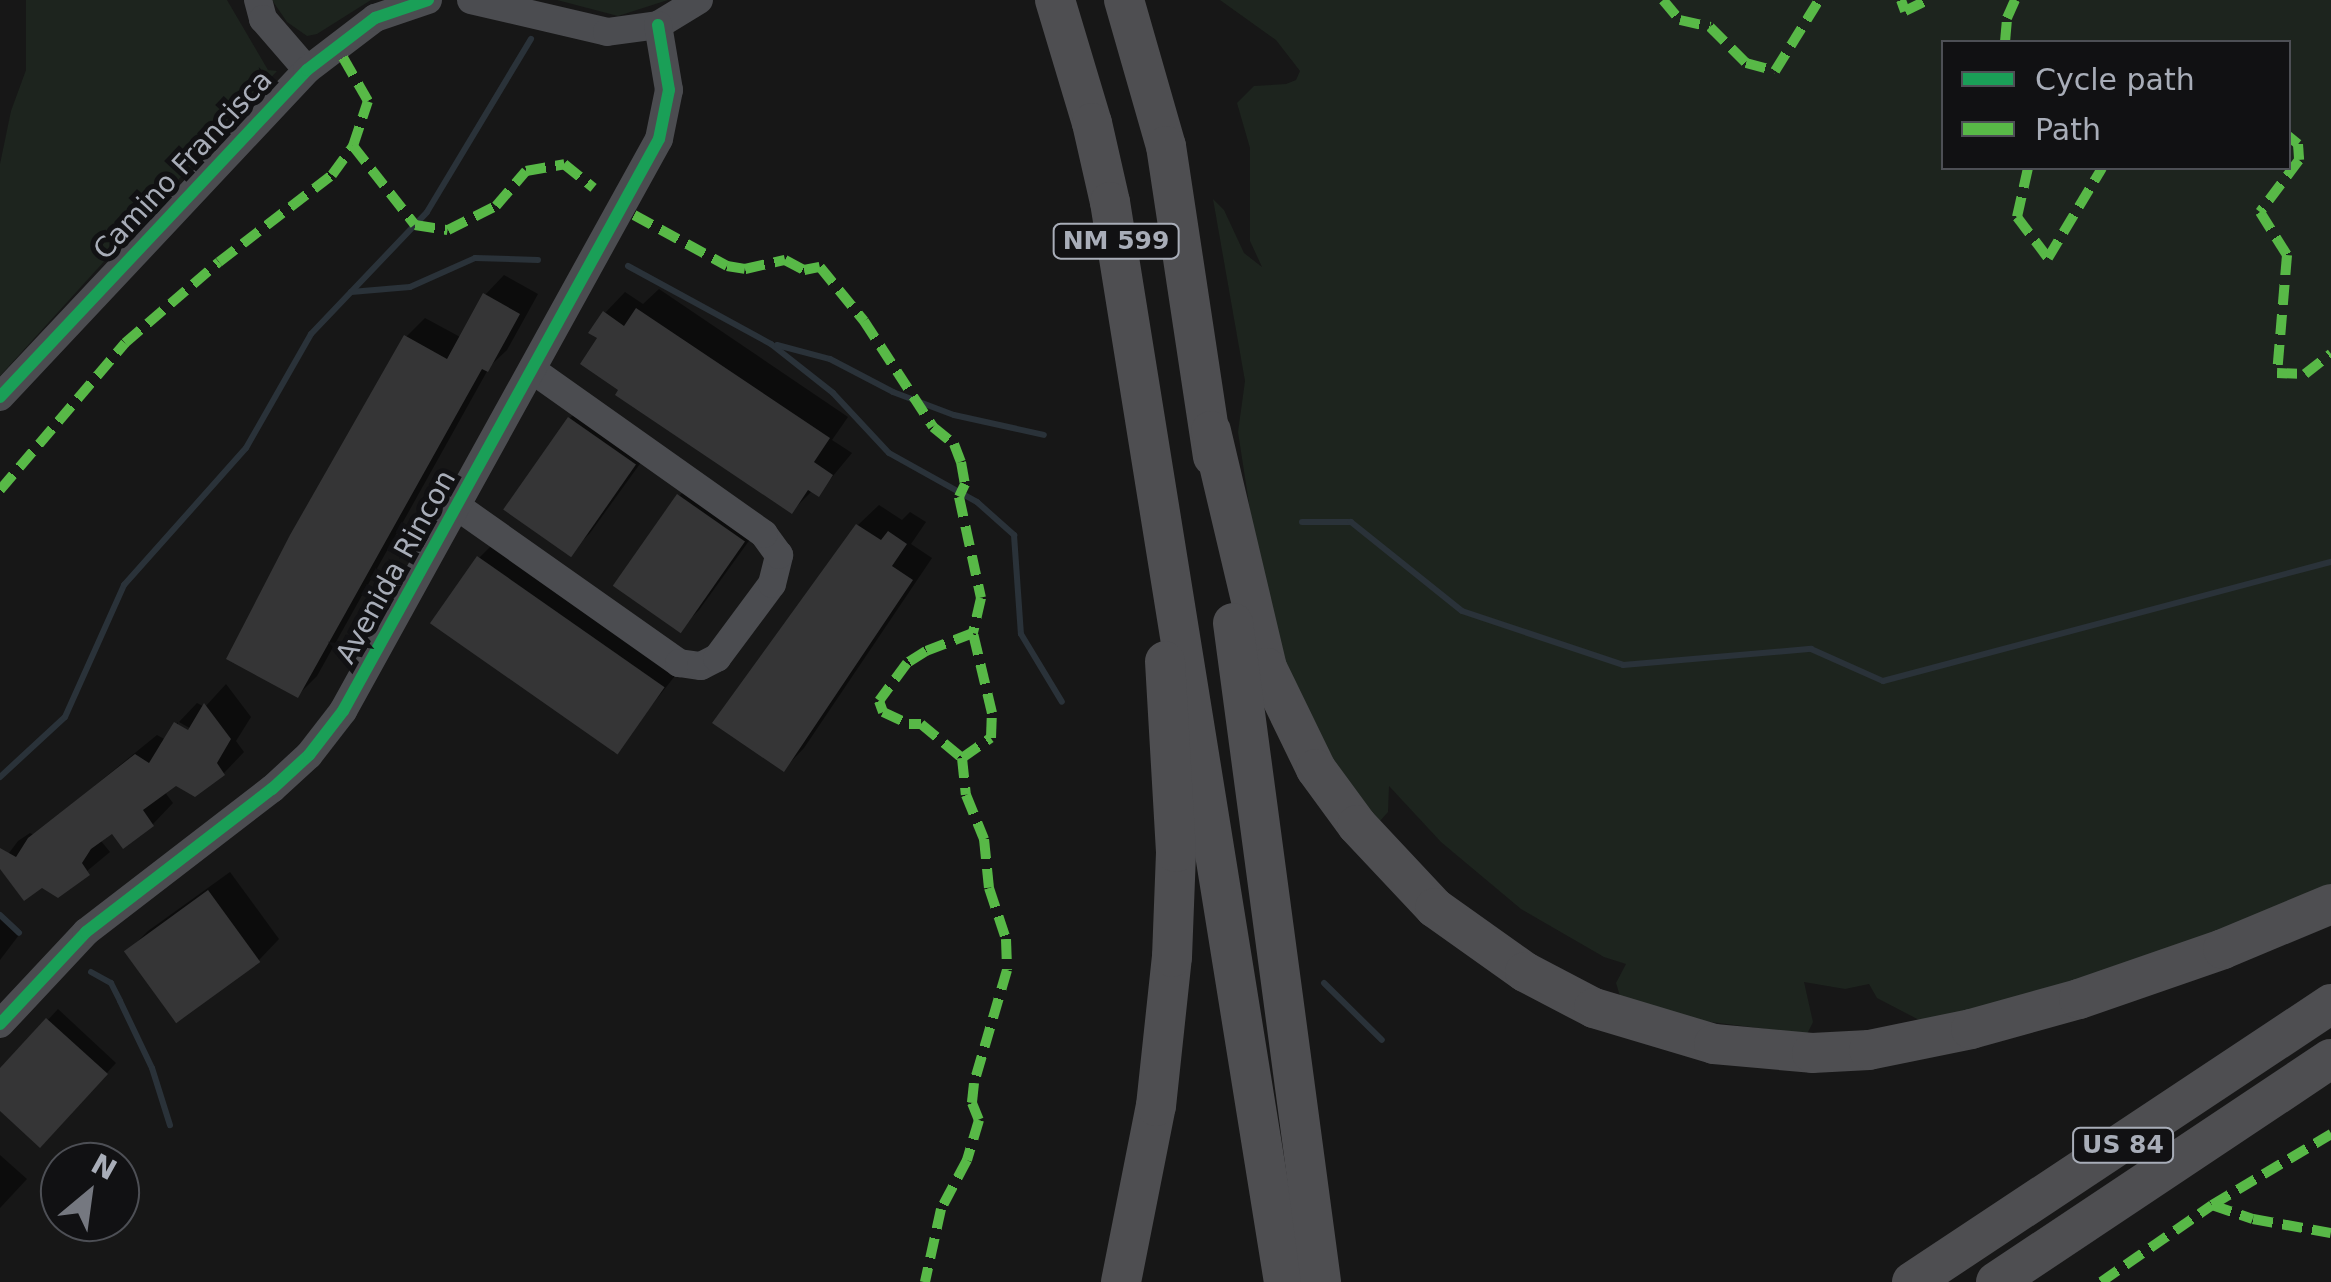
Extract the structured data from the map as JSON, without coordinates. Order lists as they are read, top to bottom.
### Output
{
  "streets": {
    "highway": ["NM 599", "US 84"],
    "street": ["Camino Francisca", "Avenida Rincon"]
  },
  "legend": ["Cycle path", "Path"],
  "north": "top right"
}
